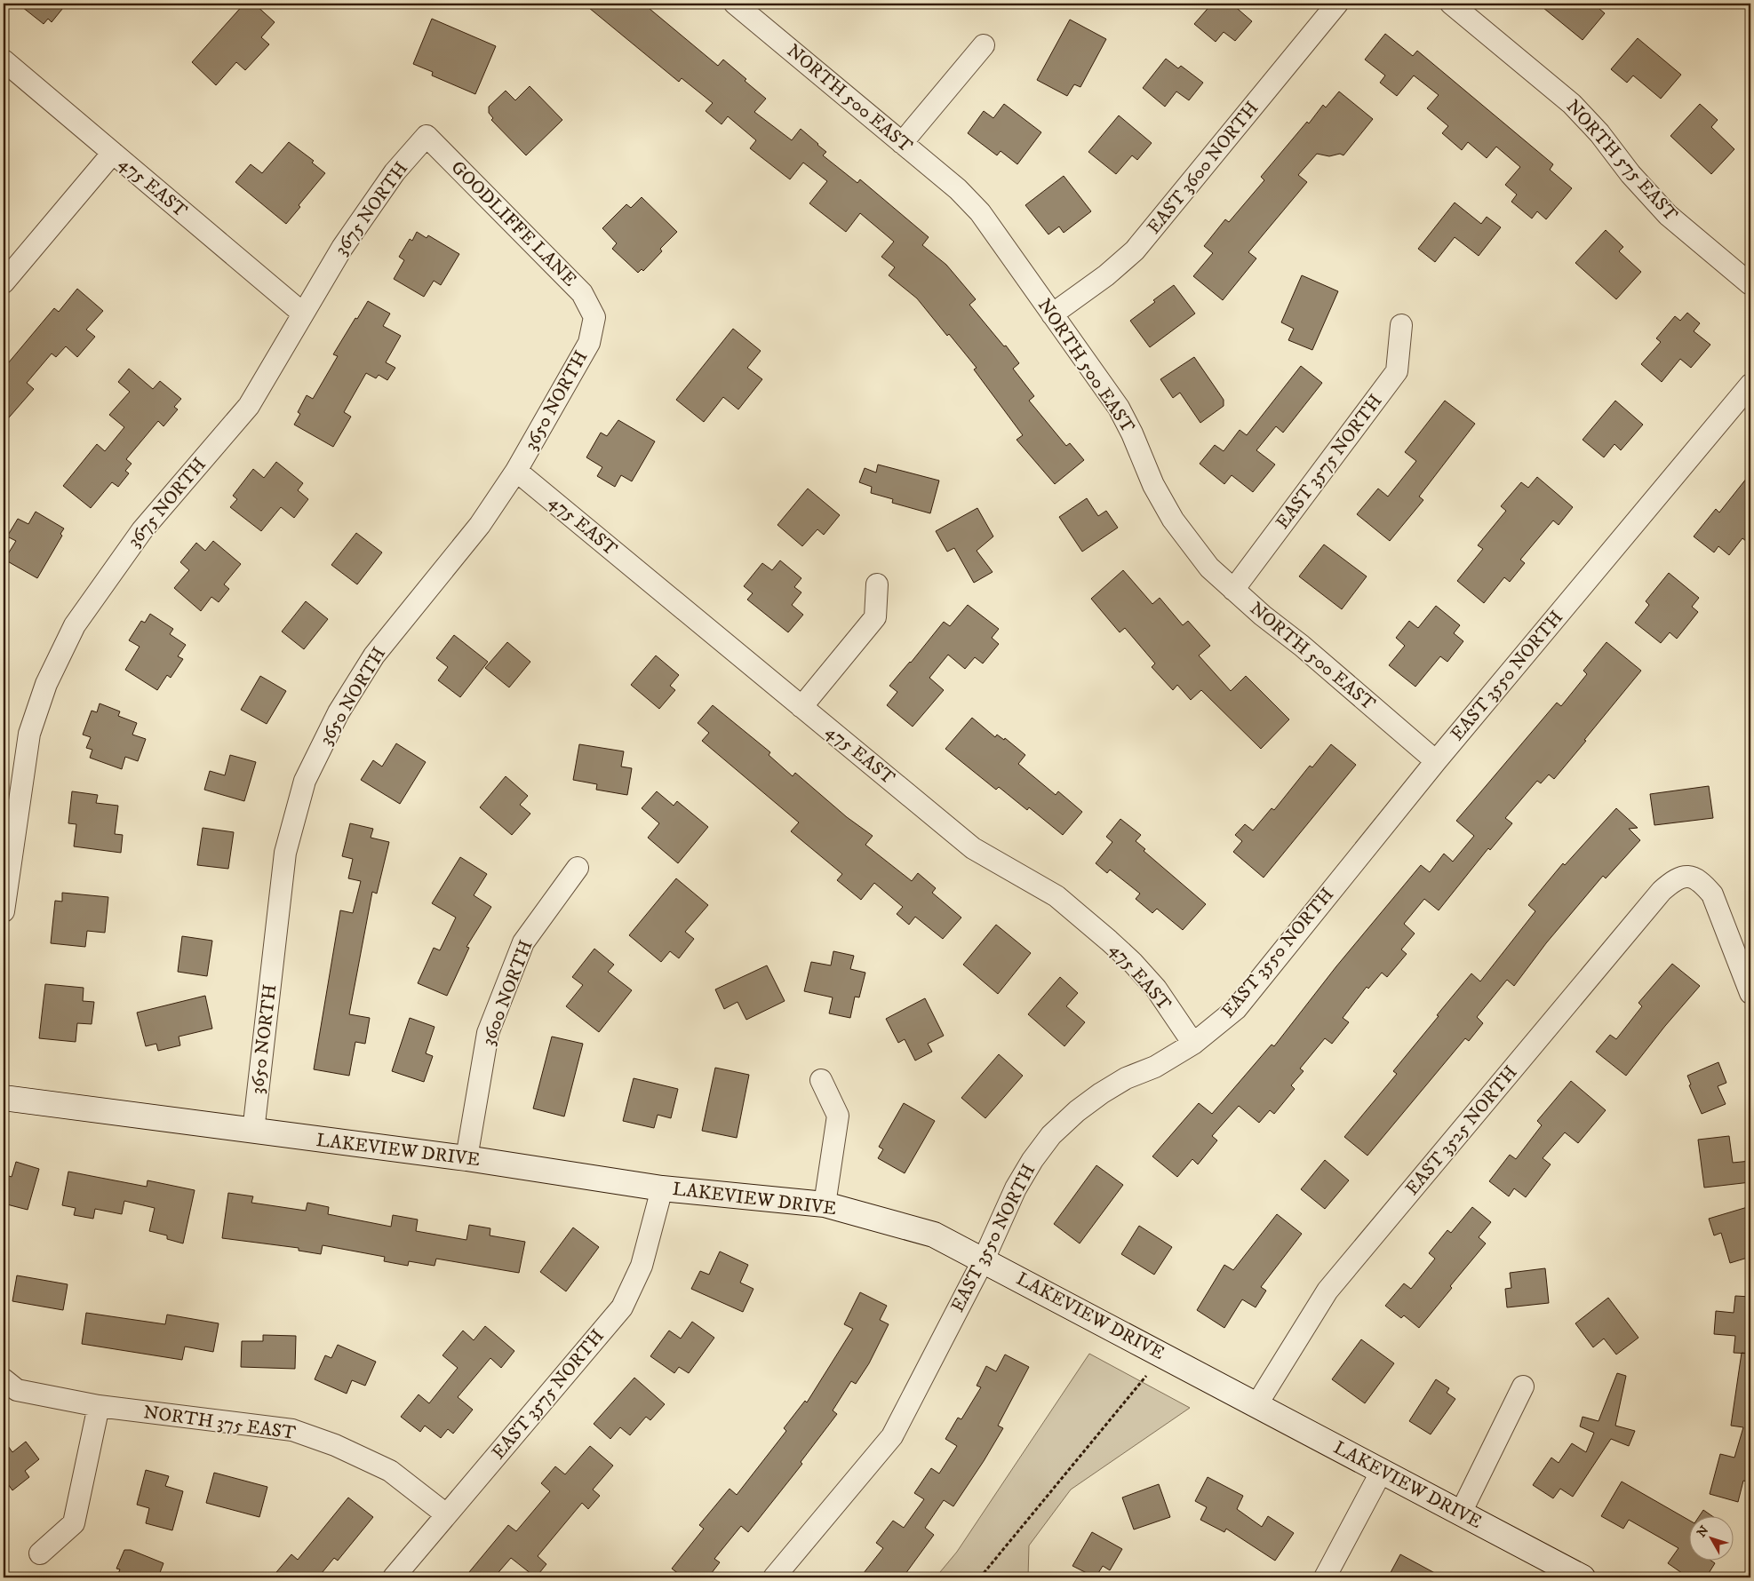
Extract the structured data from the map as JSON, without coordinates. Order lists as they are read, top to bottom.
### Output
{
  "streets": {
    "street": [
      "NORTH 500 EAST",
      "NORTH 575 EAST",
      "EAST 3600 NORTH",
      "475 EAST",
      "3675 NORTH",
      "GOODLIFFE LANE",
      "3650 NORTH",
      "EAST 3575 NORTH",
      "EAST 3550 NORTH",
      "3600 NORTH",
      "EAST 3525 NORTH",
      "LAKEVIEW DRIVE",
      "NORTH 375 EAST"
    ]
  },
  "crossings": [
    ["NORTH 500 EAST", "EAST 3600 NORTH"],
    ["NORTH 500 EAST", "EAST 3575 NORTH"],
    ["NORTH 500 EAST", "EAST 3550 NORTH"],
    ["475 EAST", "3675 NORTH"],
    ["475 EAST", "3650 NORTH"],
    ["475 EAST", "EAST 3550 NORTH"],
    ["3675 NORTH", "GOODLIFFE LANE"],
    ["GOODLIFFE LANE", "3650 NORTH"],
    ["3650 NORTH", "LAKEVIEW DRIVE"],
    ["EAST 3575 NORTH", "LAKEVIEW DRIVE"],
    ["EAST 3575 NORTH", "NORTH 375 EAST"],
    ["EAST 3550 NORTH", "LAKEVIEW DRIVE"],
    ["3600 NORTH", "LAKEVIEW DRIVE"],
    ["EAST 3525 NORTH", "LAKEVIEW DRIVE"]
  ],
  "north": "top left"
}
